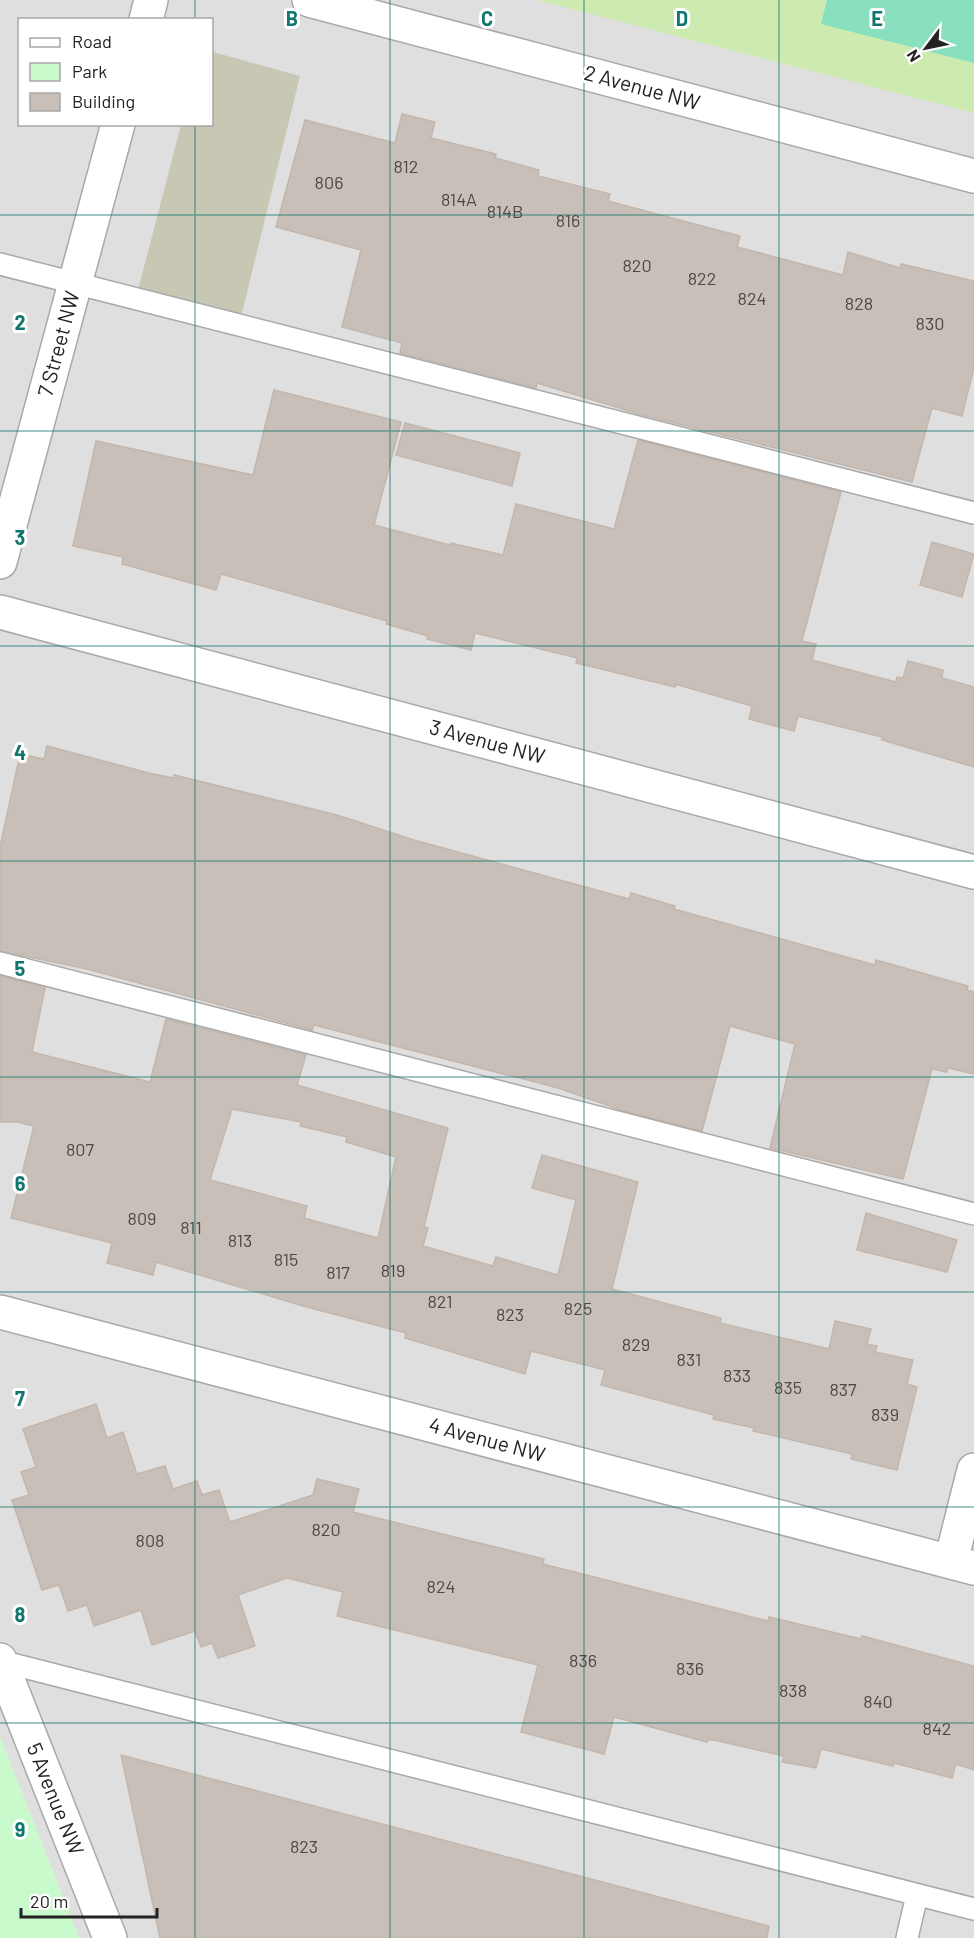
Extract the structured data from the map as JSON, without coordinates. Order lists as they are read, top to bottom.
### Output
{
  "streets": {
    "street": [
      "2 Avenue NW",
      "7 Street NW",
      "3 Avenue NW",
      "4 Avenue NW",
      "5 Avenue NW"
    ]
  },
  "house_numbers": [
    "812",
    "806",
    "814A",
    "814B",
    "816",
    "820",
    "822",
    "824",
    "828",
    "830",
    "807",
    "809",
    "811",
    "813",
    "815",
    "819",
    "817",
    "821",
    "825",
    "823",
    "829",
    "831",
    "833",
    "835",
    "837",
    "839",
    "820",
    "808",
    "824",
    "836",
    "836",
    "838",
    "840",
    "842",
    "823"
  ],
  "legend": ["Road", "Park", "Building"],
  "scale_bar": "20 m",
  "north": "bottom left",
  "grid": {
    "columns": [
      "B",
      "C",
      "D",
      "E"
    ],
    "rows": [
      "2",
      "3",
      "4",
      "5",
      "6",
      "7",
      "8",
      "9"
    ]
  }
}
